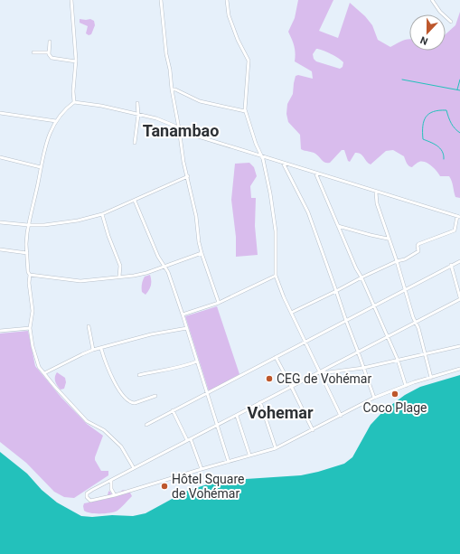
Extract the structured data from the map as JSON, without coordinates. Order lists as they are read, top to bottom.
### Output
{
  "districts": ["Tanambao", "Vohemar"],
  "places": ["CEG de Vohémar", "Coco Plage", "Hôtel Square de Vohémar"],
  "north": "bottom"
}
